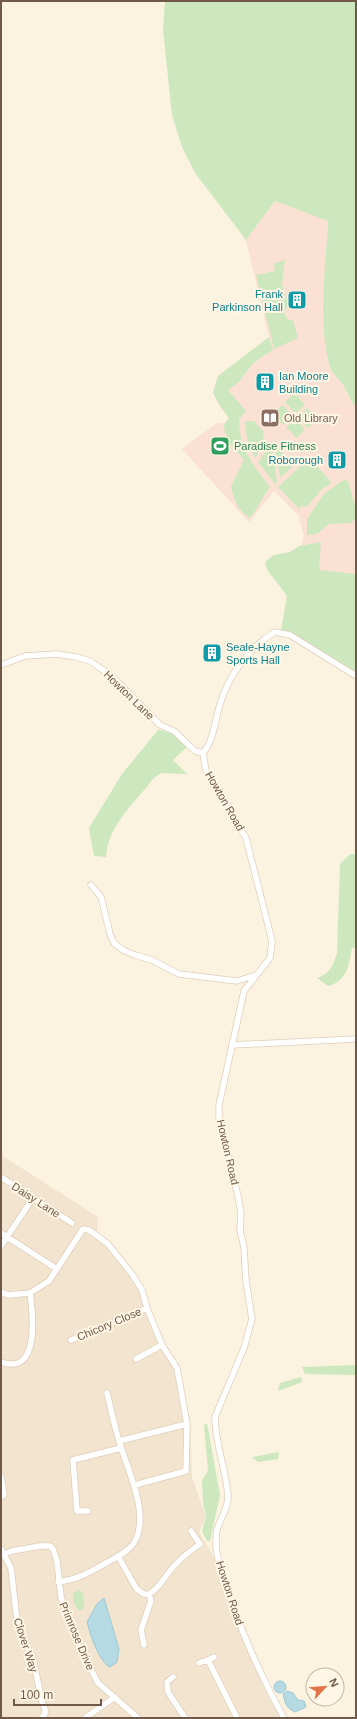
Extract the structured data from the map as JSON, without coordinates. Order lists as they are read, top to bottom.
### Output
{
  "streets": {
    "street": [
      "Howton Lane",
      "Howton Road",
      "Daisy Lane",
      "Chicory Close",
      "Primrose Drive",
      "Clover Way"
    ]
  },
  "crossings": [
    ["Howton Lane", "Howton Road"],
    ["Primrose Drive", "Clover Way"]
  ],
  "places": {
    "building": [
      "Frank Parkinson Hall",
      "Ian Moore Building",
      "Roborough",
      "Seale-Hayne Sports Hall"
    ],
    "library": ["Old Library"],
    "sports": ["Paradise Fitness"]
  },
  "scale_bar": "100 m",
  "north": "top right"
}
